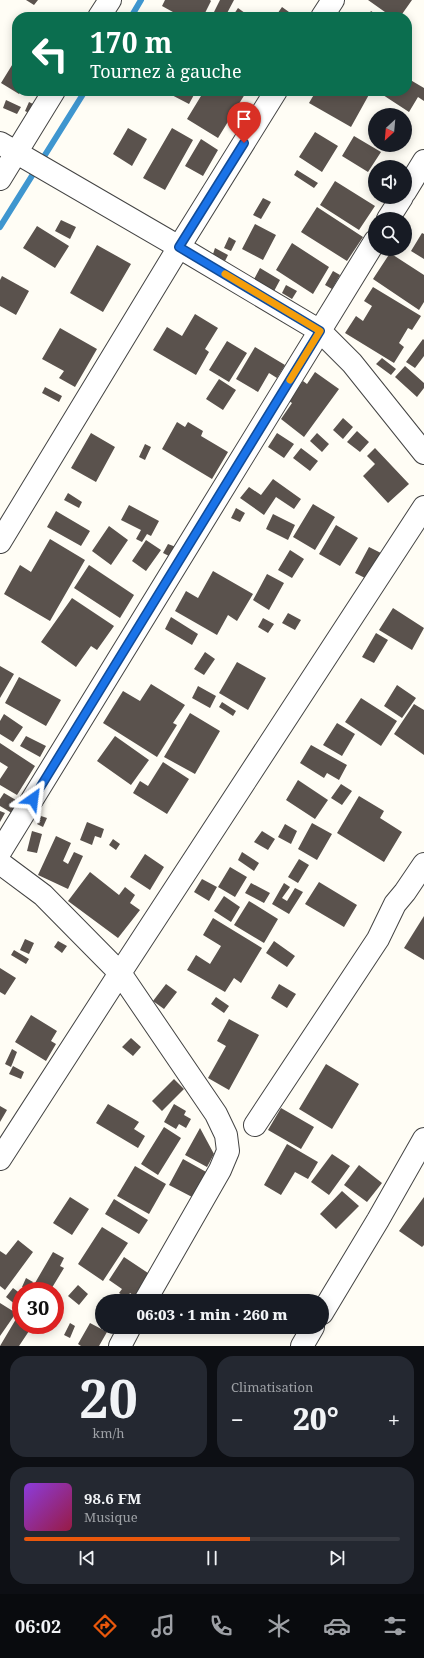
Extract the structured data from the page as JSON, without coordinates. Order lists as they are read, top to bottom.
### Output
{
  "north": "bottom left",
  "page": {
    "turn": ["170 m", "Tournez à gauche"],
    "limit": "30",
    "trip": "06:03 · 1 min · 260 m",
    "tile": [
      ["20", "km/h"],
      "Climatisation"
    ],
    "heat": ["−", "20°", "+"],
    "song": ["98.6 FM", "Musique"],
    "tabs": "06:02"
  }
}
